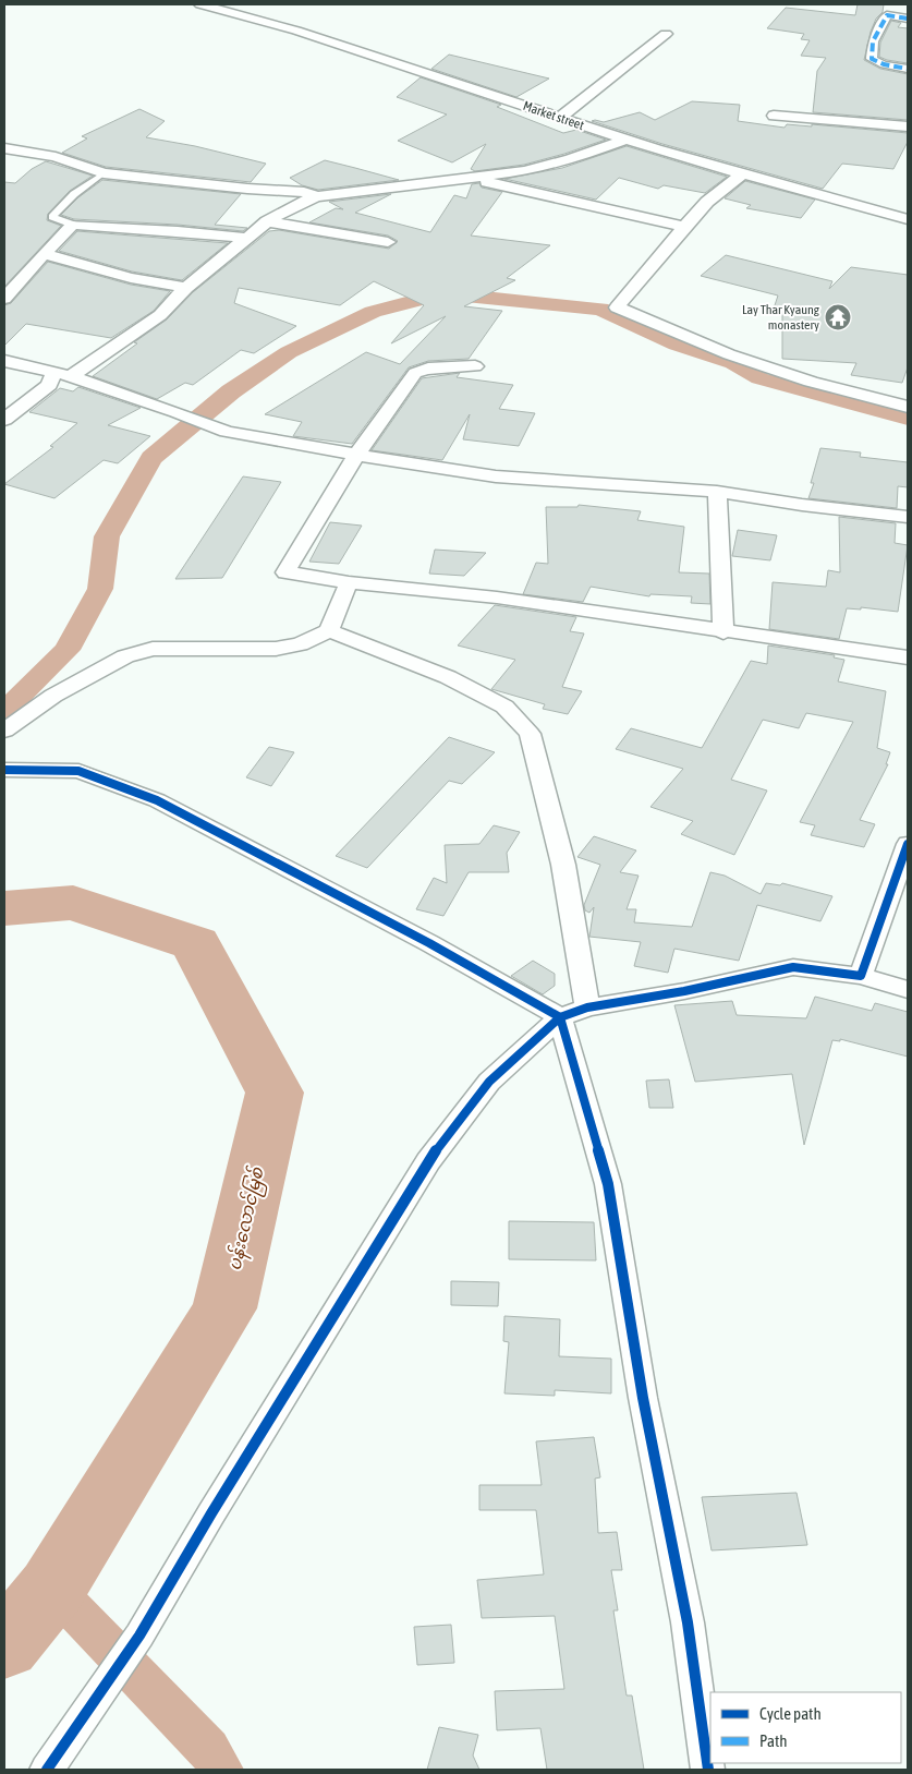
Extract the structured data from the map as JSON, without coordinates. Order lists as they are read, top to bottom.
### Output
{
  "streets": {
    "street": ["Market street"]
  },
  "water": ["ပန်းလောင်မြစ်"],
  "places": {
    "temple": ["Lay Thar Kyaung monastery"]
  },
  "legend": ["Cycle path", "Path"]
}
